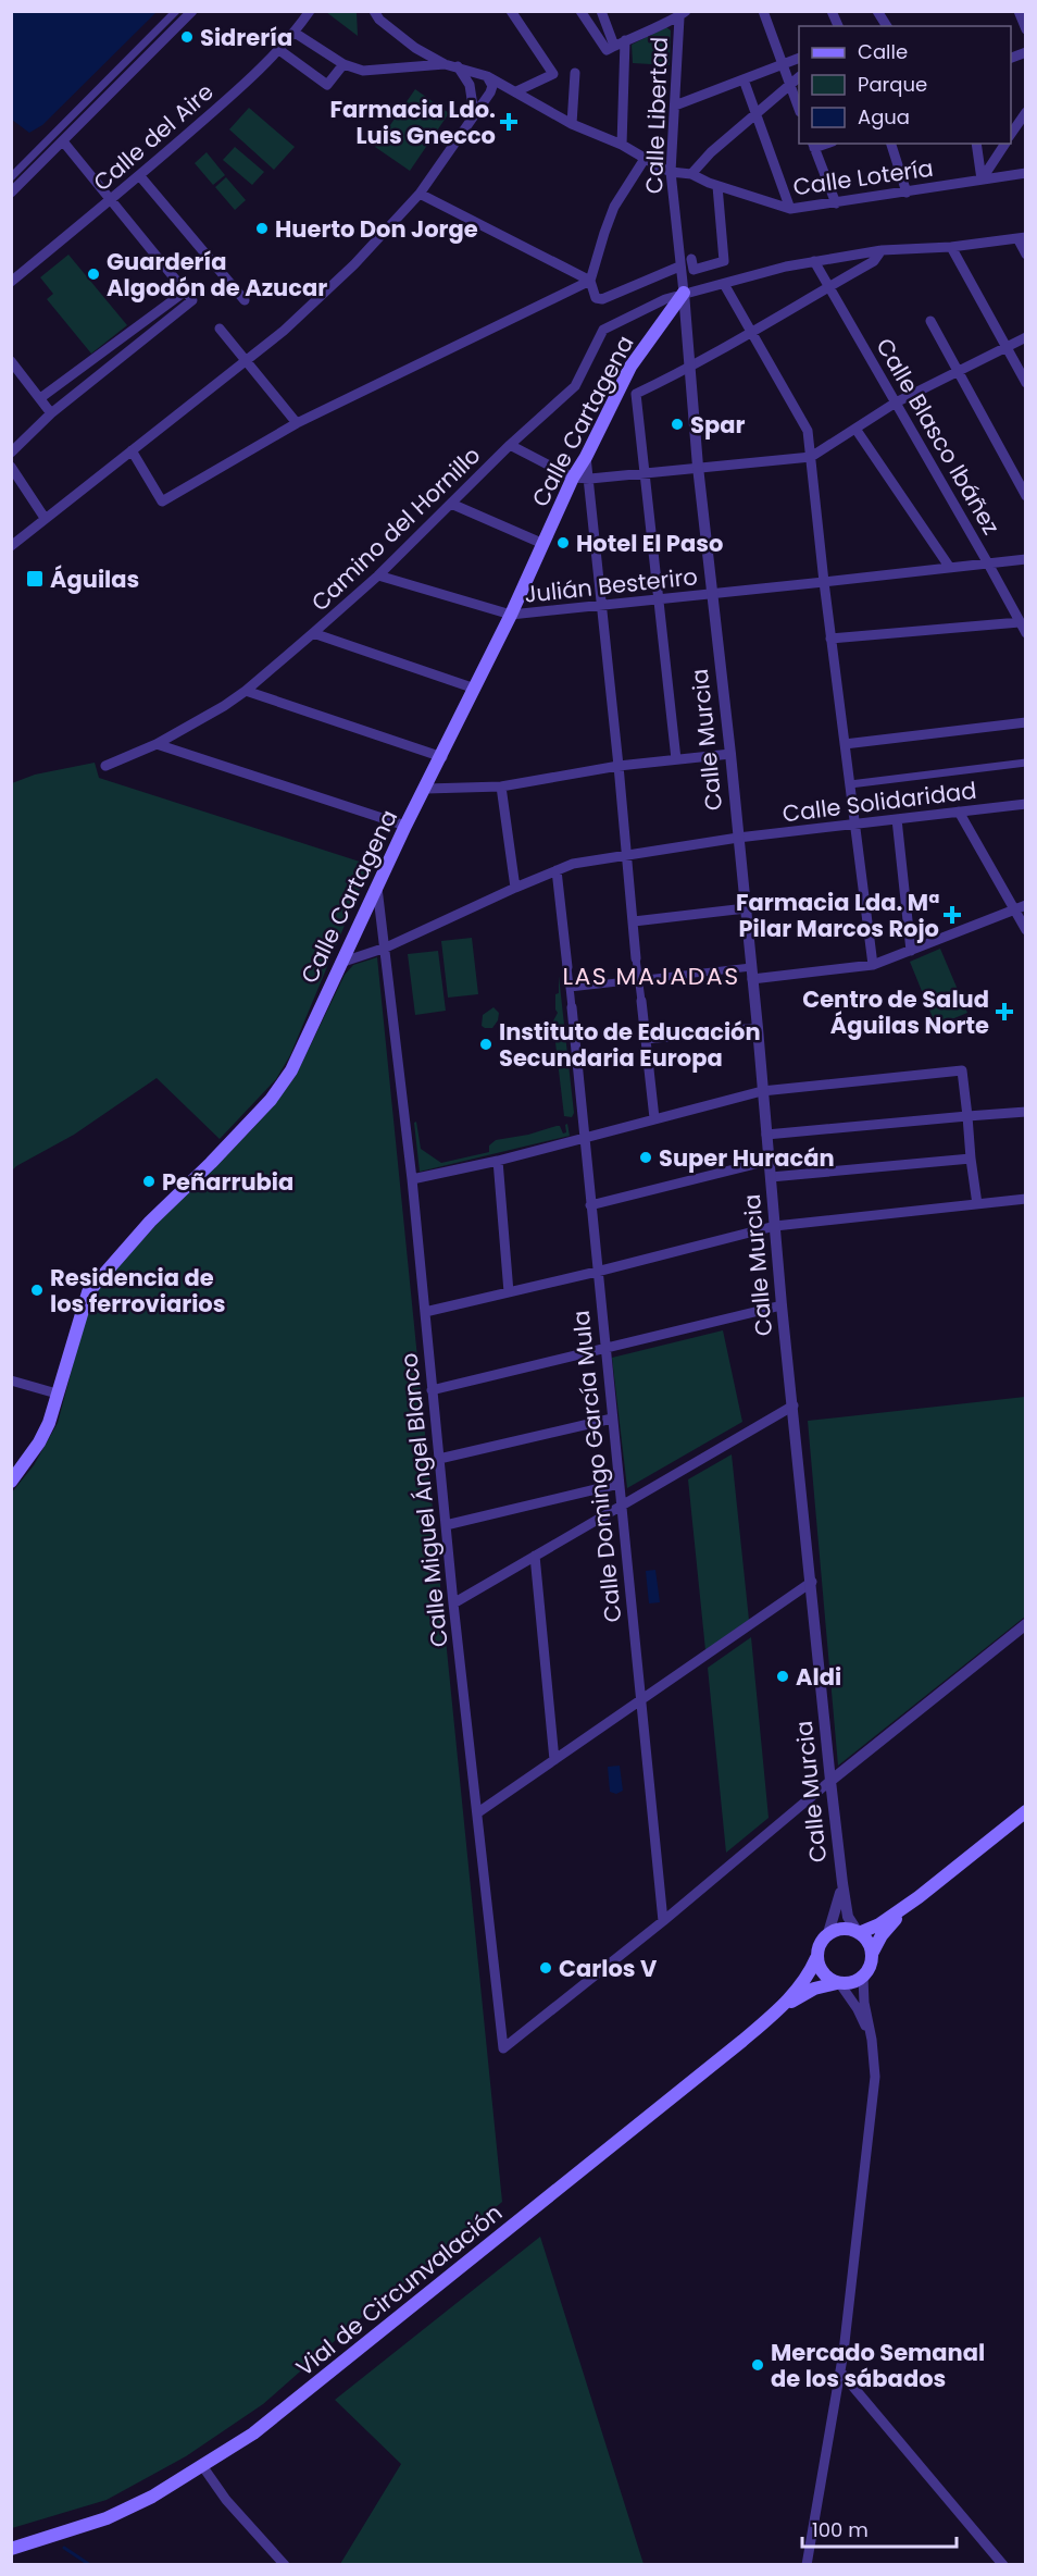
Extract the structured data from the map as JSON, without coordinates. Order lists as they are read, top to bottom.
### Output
{
  "streets": {
    "main road": ["Calle Cartagena", "Vial de Circunvalación"],
    "street": [
      "Calle Libertad",
      "Calle del Aire",
      "Calle Lotería",
      "Calle Blasco Ibáñez",
      "Camino del Hornillo",
      "Julián Besteriro",
      "Calle Murcia",
      "Calle Solidaridad",
      "Calle Domingo García Mula",
      "Calle Miguel Ángel Blanco"
    ]
  },
  "crossings": [
    ["Calle Libertad", "Calle Cartagena"],
    ["Calle Libertad", "Camino del Hornillo"],
    ["Calle Libertad", "Calle Murcia"],
    ["Calle Cartagena", "Camino del Hornillo"],
    ["Calle Cartagena", "Julián Besteriro"],
    ["Calle Cartagena", "Calle Murcia"],
    ["Calle Cartagena", "Calle Solidaridad"],
    ["Calle Cartagena", "Calle Miguel Ángel Blanco"],
    ["Calle Blasco Ibáñez", "Camino del Hornillo"],
    ["Calle Blasco Ibáñez", "Julián Besteriro"],
    ["Camino del Hornillo", "Calle Murcia"],
    ["Julián Besteriro", "Calle Murcia"],
    ["Calle Murcia", "Calle Solidaridad"],
    ["Calle Murcia", "Vial de Circunvalación"],
    ["Calle Solidaridad", "Calle Miguel Ángel Blanco"],
    ["Calle Domingo García Mula", "Calle Miguel Ángel Blanco"]
  ],
  "districts": ["LAS MAJADAS"],
  "places": {
    "other": [
      "Sidrería",
      "Huerto Don Jorge",
      "Guardería Algodón de Azucar",
      "Spar",
      "Hotel El Paso",
      "Instituto de Educación Secundaria Europa",
      "Super Huracán",
      "Peñarrubia",
      "Residencia de los ferroviarios",
      "Aldi",
      "Carlos V",
      "Mercado Semanal de los sábados"
    ],
    "health": ["Farmacia Ldo. Luis Gnecco", "Farmacia Lda. Mª Pilar Marcos Rojo", "Centro de Salud Águilas Norte"],
    "transit": ["Águilas"]
  },
  "legend": ["Calle", "Parque", "Agua"],
  "scale_bar": "100 m"
}
